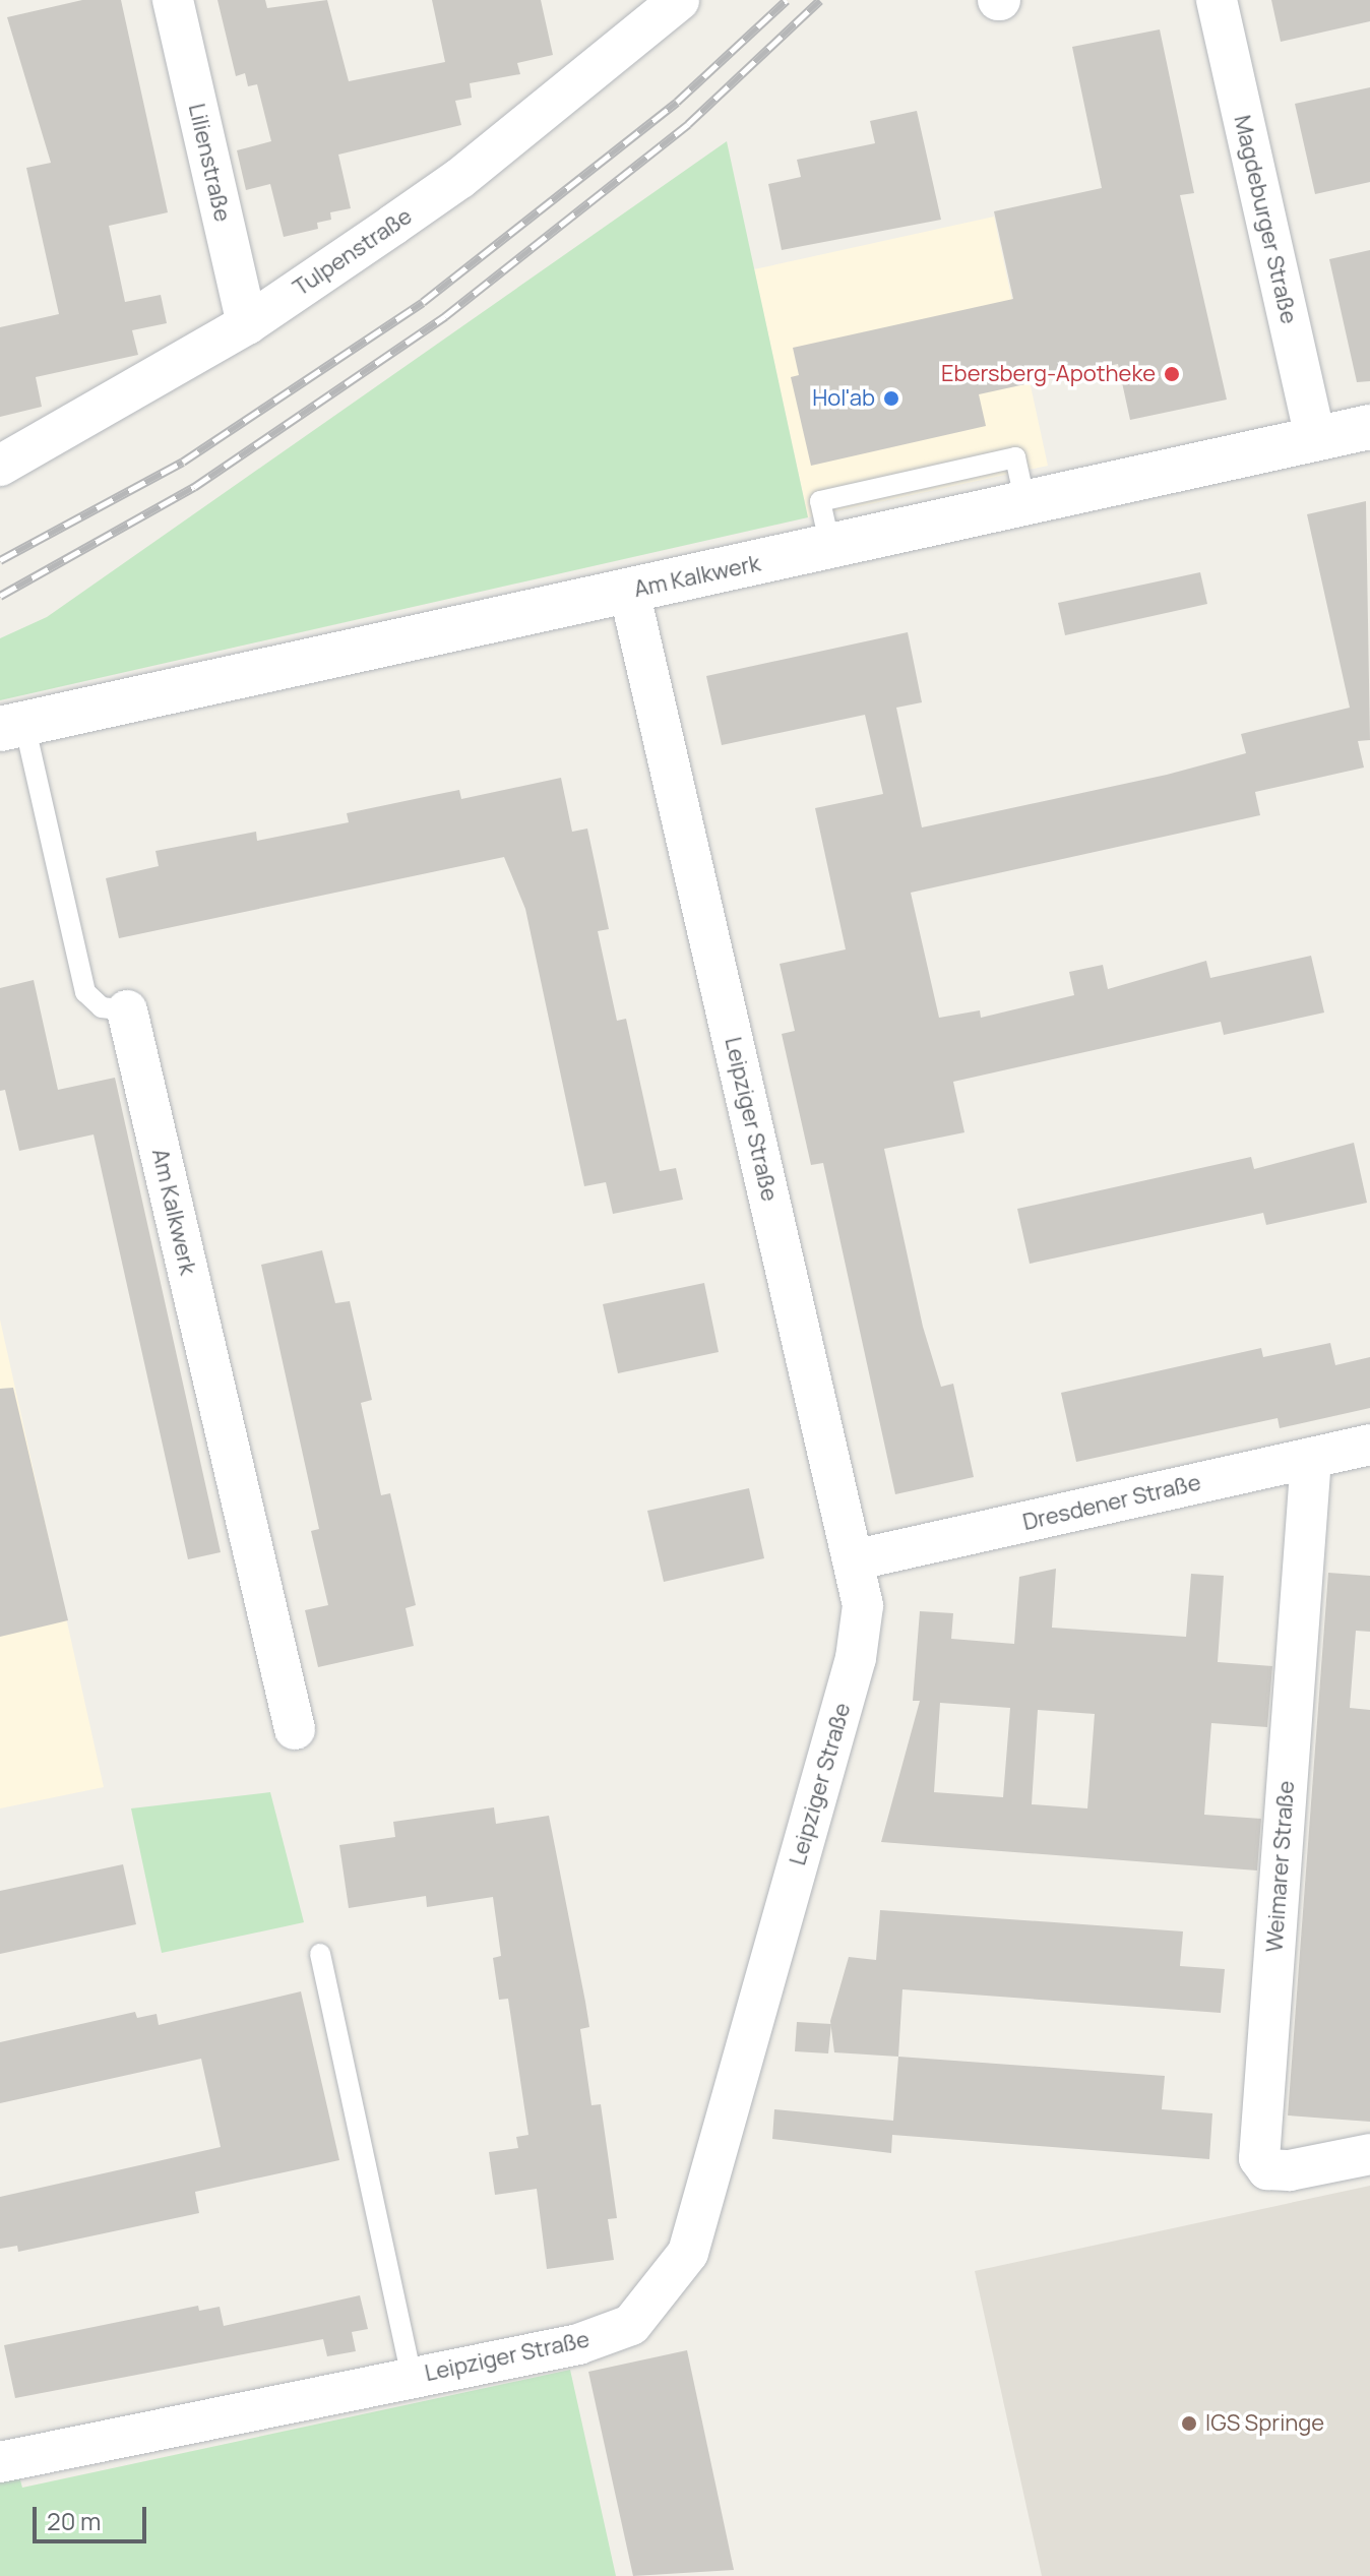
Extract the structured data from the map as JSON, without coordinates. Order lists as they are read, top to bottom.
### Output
{
  "streets": {
    "street": [
      "Lilienstraße",
      "Magdeburger Straße",
      "Tulpenstraße",
      "Am Kalkwerk",
      "Leipziger Straße",
      "Dresdener Straße",
      "Weimarer Straße"
    ]
  },
  "crossings": [
    ["Lilienstraße", "Tulpenstraße"],
    ["Magdeburger Straße", "Am Kalkwerk"],
    ["Am Kalkwerk", "Leipziger Straße"],
    ["Leipziger Straße", "Dresdener Straße"],
    ["Dresdener Straße", "Weimarer Straße"]
  ],
  "places": ["Ebersberg-Apotheke", "Hol'ab", "IGS Springe"],
  "scale_bar": "20 m"
}
